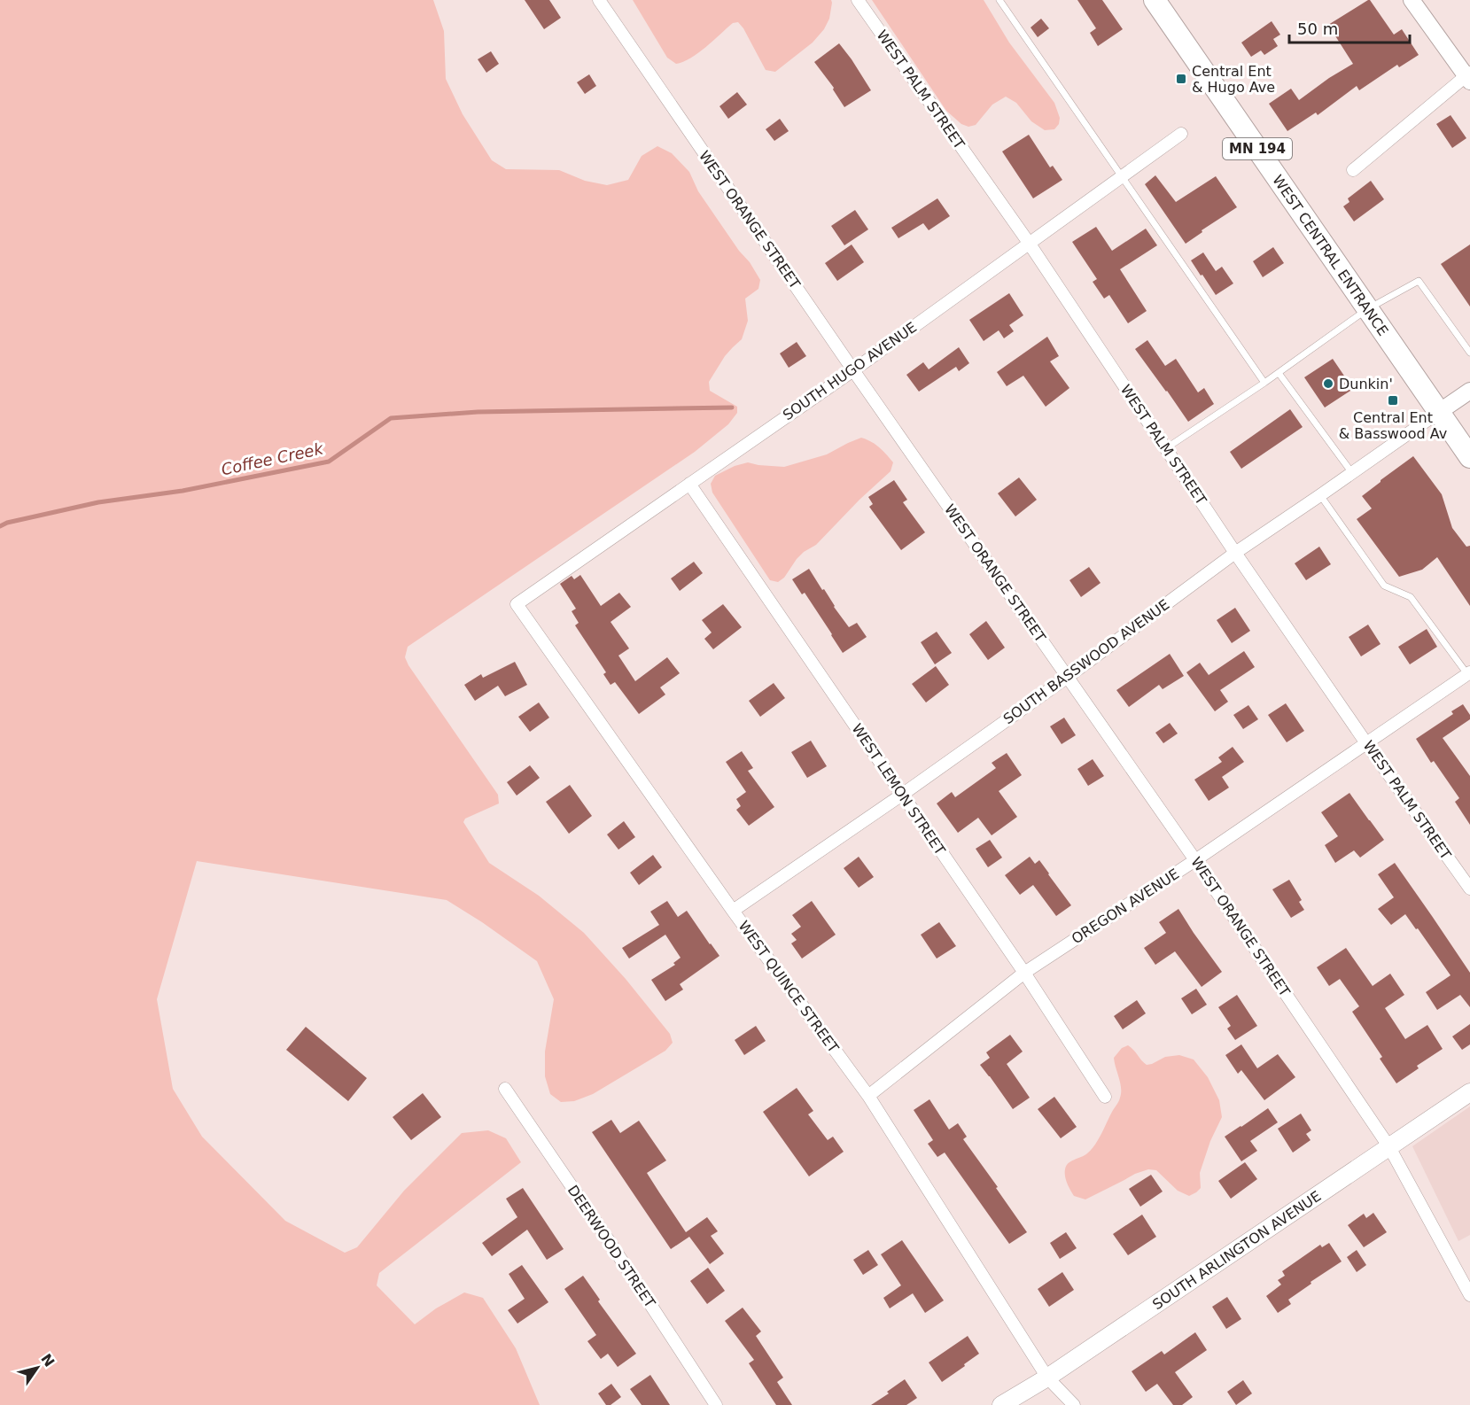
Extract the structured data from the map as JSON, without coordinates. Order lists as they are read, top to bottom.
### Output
{
  "streets": {
    "highway": ["MN 194", "WEST CENTRAL ENTRANCE"],
    "main road": ["SOUTH ARLINGTON AVENUE"],
    "street": [
      "WEST PALM STREET",
      "WEST ORANGE STREET",
      "SOUTH HUGO AVENUE",
      "SOUTH BASSWOOD AVENUE",
      "WEST LEMON STREET",
      "OREGON AVENUE",
      "WEST QUINCE STREET",
      "DEERWOOD STREET"
    ]
  },
  "crossings": [
    ["WEST PALM STREET", "SOUTH HUGO AVENUE"],
    ["WEST PALM STREET", "SOUTH BASSWOOD AVENUE"],
    ["WEST PALM STREET", "OREGON AVENUE"],
    ["WEST ORANGE STREET", "SOUTH HUGO AVENUE"],
    ["WEST ORANGE STREET", "SOUTH BASSWOOD AVENUE"],
    ["WEST ORANGE STREET", "OREGON AVENUE"],
    ["WEST ORANGE STREET", "SOUTH ARLINGTON AVENUE"],
    ["WEST CENTRAL ENTRANCE", "SOUTH BASSWOOD AVENUE"],
    ["SOUTH HUGO AVENUE", "WEST LEMON STREET"],
    ["SOUTH HUGO AVENUE", "WEST QUINCE STREET"],
    ["SOUTH BASSWOOD AVENUE", "WEST LEMON STREET"],
    ["SOUTH BASSWOOD AVENUE", "WEST QUINCE STREET"],
    ["WEST LEMON STREET", "OREGON AVENUE"],
    ["OREGON AVENUE", "WEST QUINCE STREET"],
    ["WEST QUINCE STREET", "SOUTH ARLINGTON AVENUE"]
  ],
  "water": ["Coffee Creek"],
  "places": {
    "transit": ["Central Ent & Hugo Ave", "Central Ent & Basswood Av"],
    "other": ["Dunkin'"]
  },
  "scale_bar": "50 m",
  "north": "top right"
}
